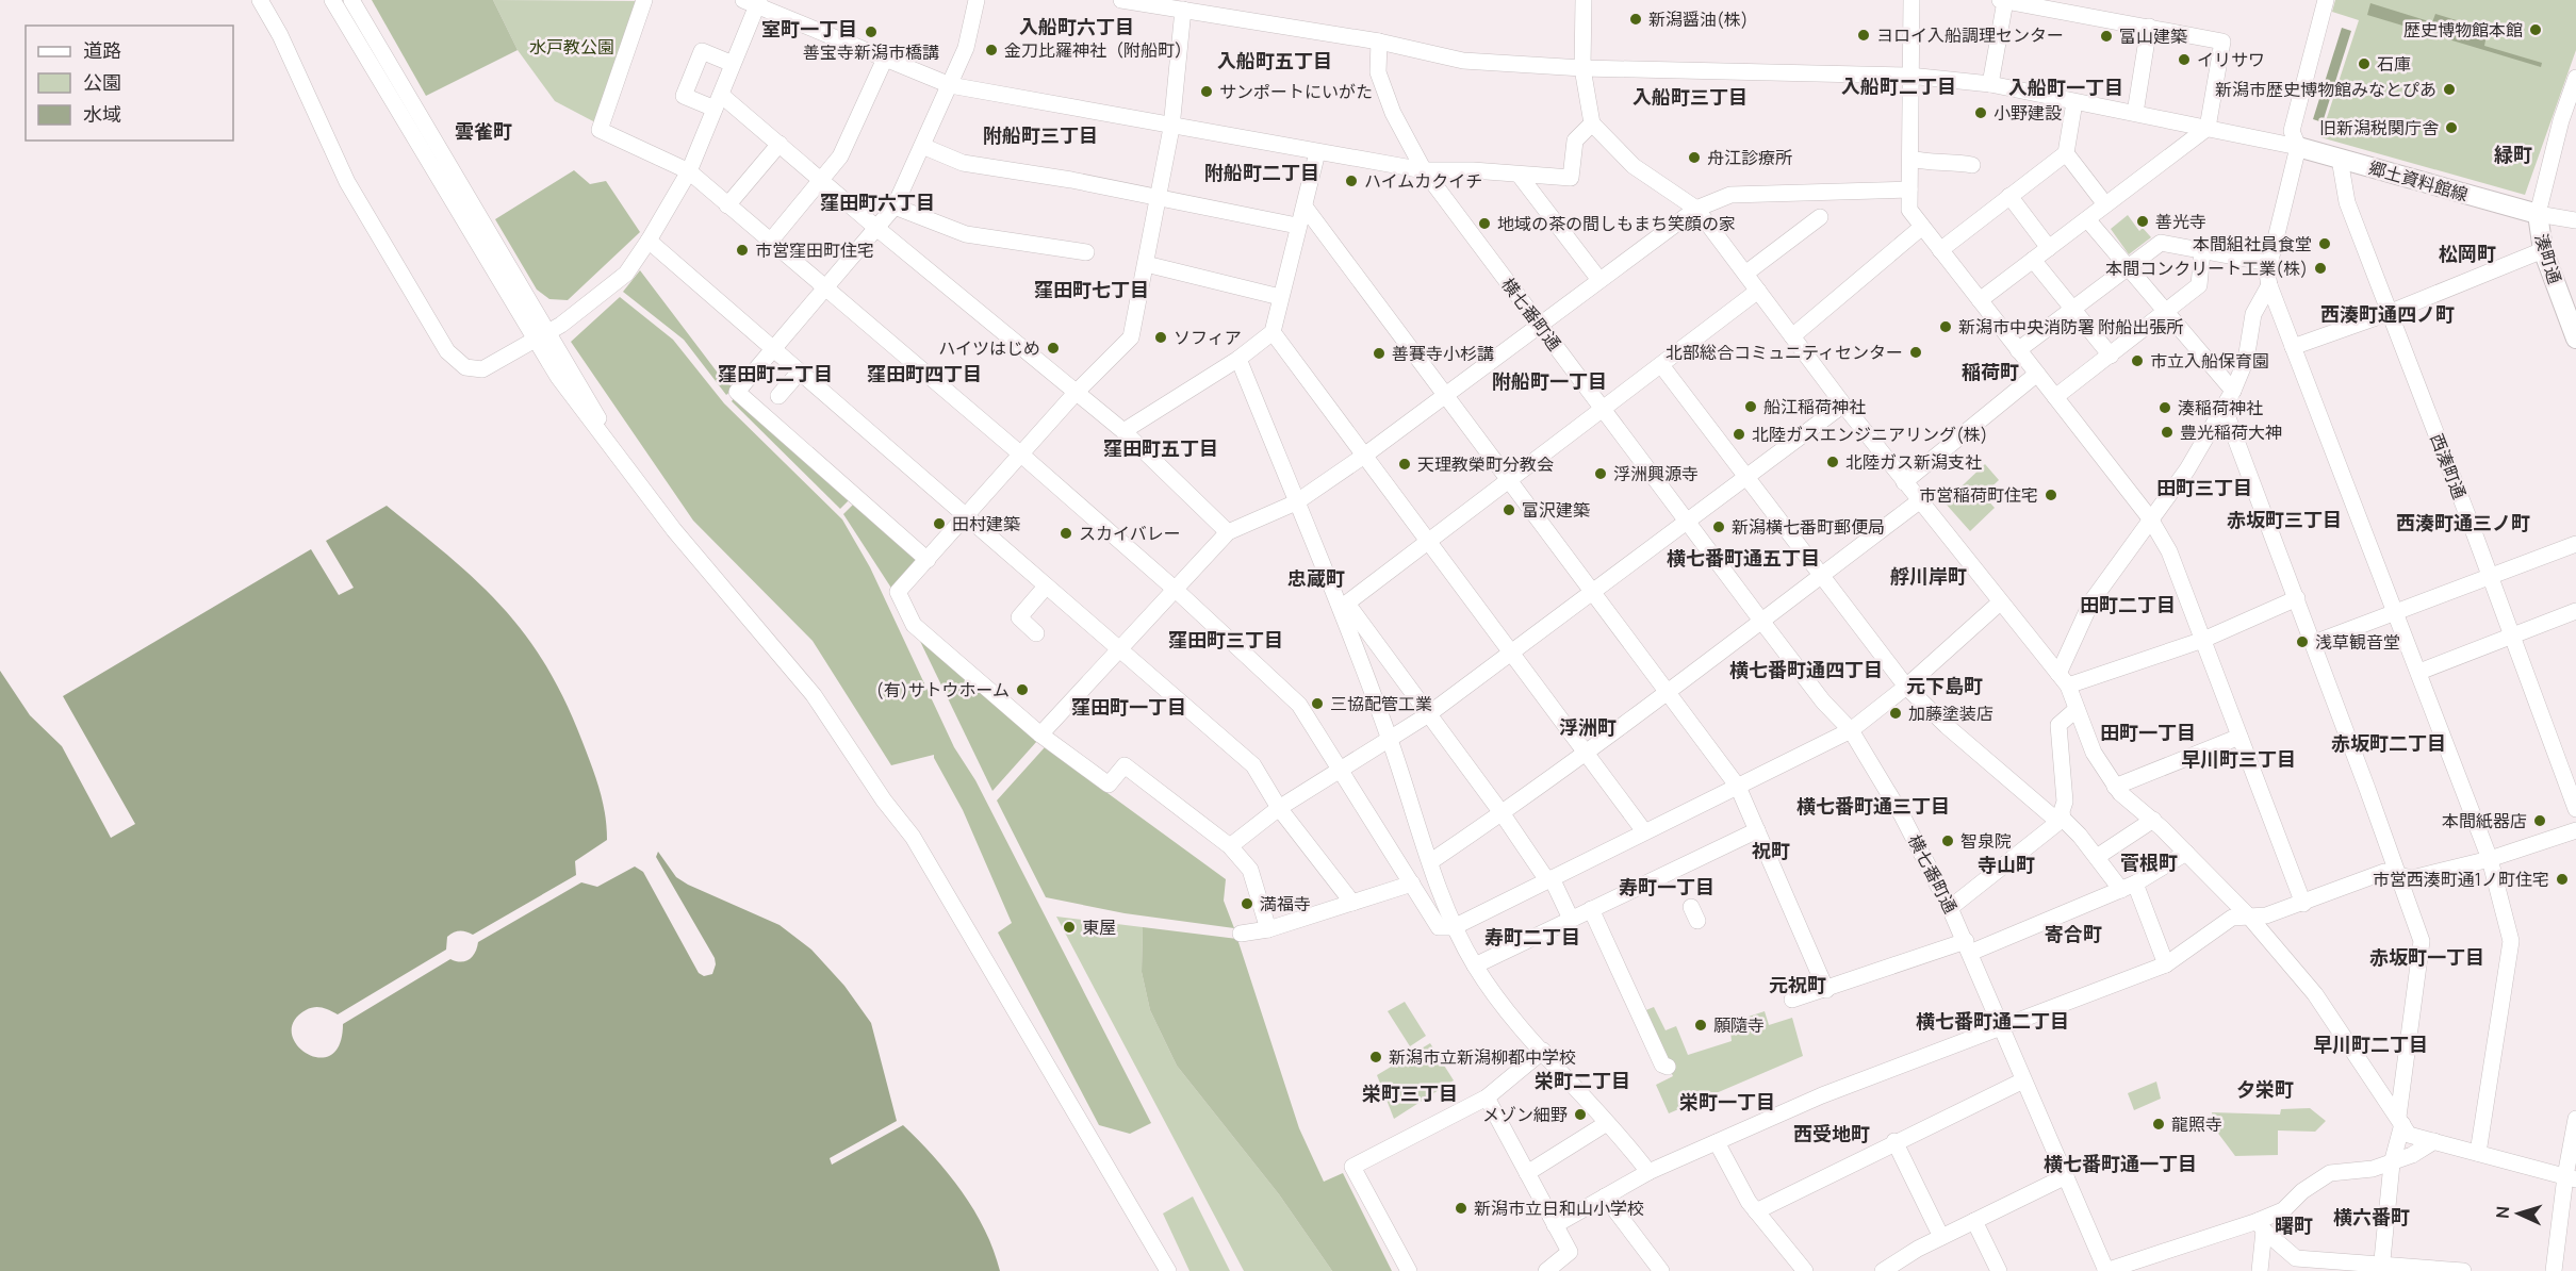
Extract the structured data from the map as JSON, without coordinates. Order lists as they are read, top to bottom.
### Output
{
  "streets": {
    "main road": ["郷土資料館線", "湊町通"],
    "street": ["横七番町通", "西湊町通"]
  },
  "crossings": [
    ["郷土資料館線", "湊町通"],
    ["郷土資料館線", "西湊町通"]
  ],
  "districts": [
    "入船町六丁目",
    "室町一丁目",
    "入船町五丁目",
    "入船町二丁目",
    "入船町一丁目",
    "入船町三丁目",
    "雲雀町",
    "附船町三丁目",
    "緑町",
    "附船町二丁目",
    "窪田町六丁目",
    "松岡町",
    "窪田町七丁目",
    "西湊町通四ノ町",
    "稲荷町",
    "窪田町二丁目",
    "窪田町四丁目",
    "附船町一丁目",
    "窪田町五丁目",
    "田町三丁目",
    "赤坂町三丁目",
    "西湊町通三ノ町",
    "横七番町通五丁目",
    "艀川岸町",
    "忠蔵町",
    "田町二丁目",
    "窪田町三丁目",
    "横七番町通四丁目",
    "元下島町",
    "窪田町一丁目",
    "浮洲町",
    "田町一丁目",
    "赤坂町二丁目",
    "早川町三丁目",
    "横七番町通三丁目",
    "祝町",
    "菅根町",
    "寺山町",
    "寿町一丁目",
    "寄合町",
    "寿町二丁目",
    "赤坂町一丁目",
    "元祝町",
    "横七番町通二丁目",
    "早川町二丁目",
    "栄町二丁目",
    "夕栄町",
    "栄町三丁目",
    "栄町一丁目",
    "西受地町",
    "横七番町通一丁目",
    "横六番町",
    "曙町"
  ],
  "parks": ["水戸教公園"],
  "places": [
    "新潟醤油(株)",
    "歴史博物館本館",
    "善宝寺新潟市橋講",
    "ヨロイ入船調理センター",
    "富山建築",
    "金刀比羅神社（附船町）",
    "イリサワ",
    "石庫",
    "新潟市歴史博物館みなとぴあ",
    "サンポートにいがた",
    "小野建設",
    "旧新潟税関庁舎",
    "舟江診療所",
    "ハイムカクイチ",
    "善光寺",
    "地域の茶の間しもまち笑顔の家",
    "本間組社員食堂",
    "市営窪田町住宅",
    "本間コンクリート工業(株)",
    "新潟市中央消防署 附船出張所",
    "ソフィア",
    "ハイツはじめ",
    "北部総合コミュニティセンター",
    "善賽寺小杉講",
    "市立入船保育園",
    "船江稲荷神社",
    "湊稲荷神社",
    "豊光稲荷大神",
    "北陸ガスエンジニアリング(株)",
    "北陸ガス新潟支社",
    "天理教榮町分教会",
    "浮洲興源寺",
    "市営稲荷町住宅",
    "富沢建築",
    "田村建築",
    "新潟横七番町郵便局",
    "スカイバレー",
    "浅草観音堂",
    "(有)サトウホーム",
    "三協配管工業",
    "加藤塗装店",
    "本間紙器店",
    "智泉院",
    "市営西湊町通1ノ町住宅",
    "満福寺",
    "東屋",
    "願隨寺",
    "新潟市立新潟柳都中学校",
    "メゾン細野",
    "龍照寺",
    "新潟市立日和山小学校"
  ],
  "legend": ["道路", "公園", "水域"],
  "north": "left"
}
